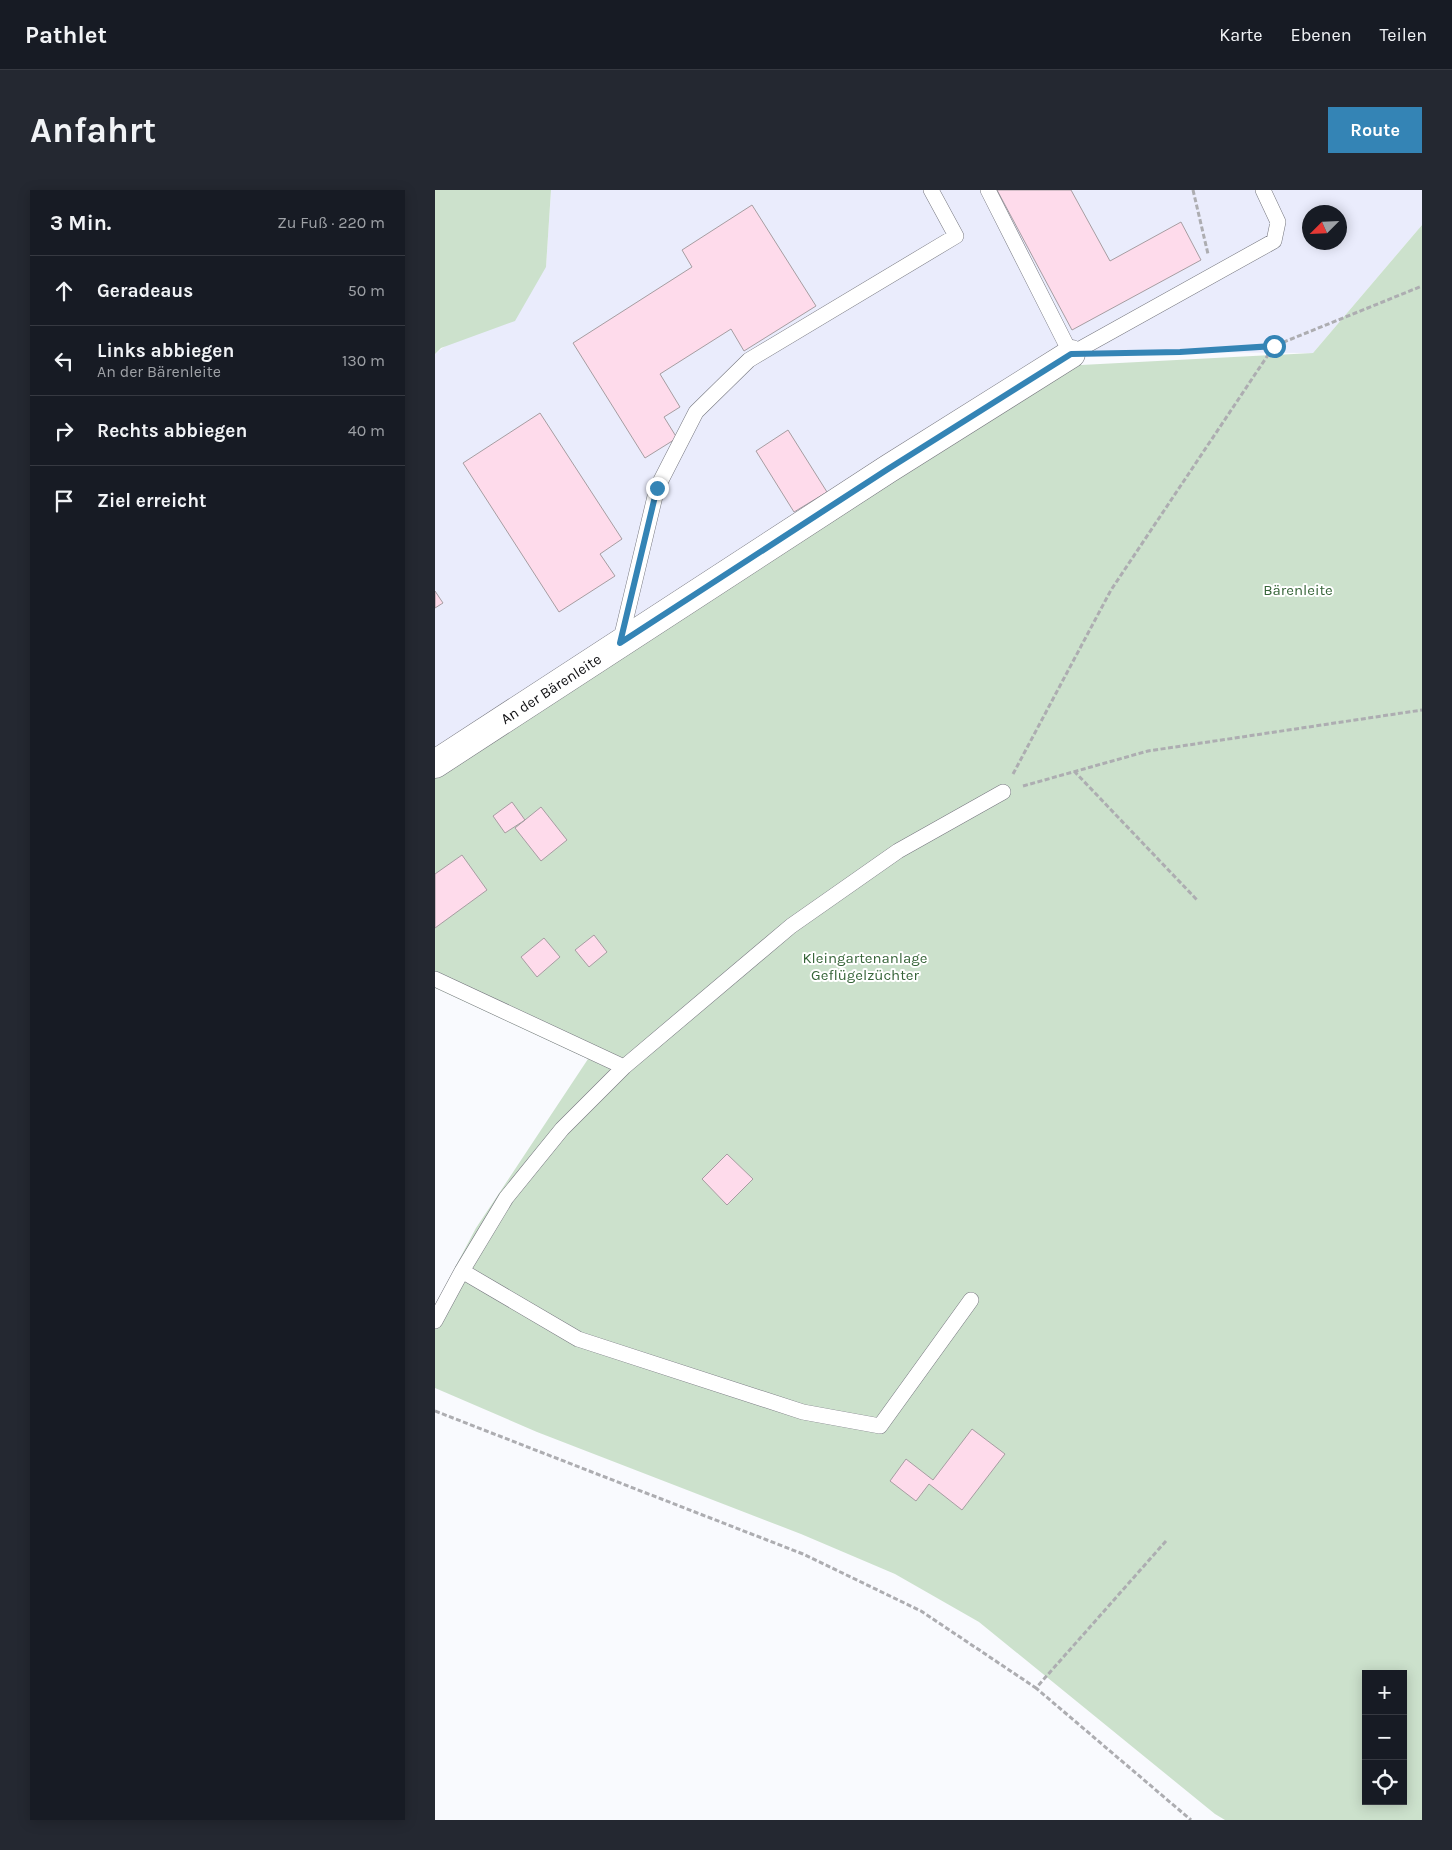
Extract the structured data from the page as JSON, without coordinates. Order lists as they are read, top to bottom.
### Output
{
  "streets": {
    "street": ["An der Bärenleite"]
  },
  "parks": ["Bärenleite", "Kleingartenanlage Geflügelzüchter"],
  "north": "bottom left",
  "page": {
    "header": "Pathlet",
    "nav": ["Karte", "Ebenen", "Teilen"],
    "buttons": "Route",
    "title": "Anfahrt",
    "heading": ["3 Min.", "Zu Fuß · 220 m"],
    "list": [
      ["Geradeaus", "50 m"],
      ["Links abbiegen", "An der Bärenleite", "130 m"],
      ["Rechts abbiegen", "40 m"],
      "Ziel erreicht"
    ],
    "map_buttons": ["+", "−"]
  }
}
